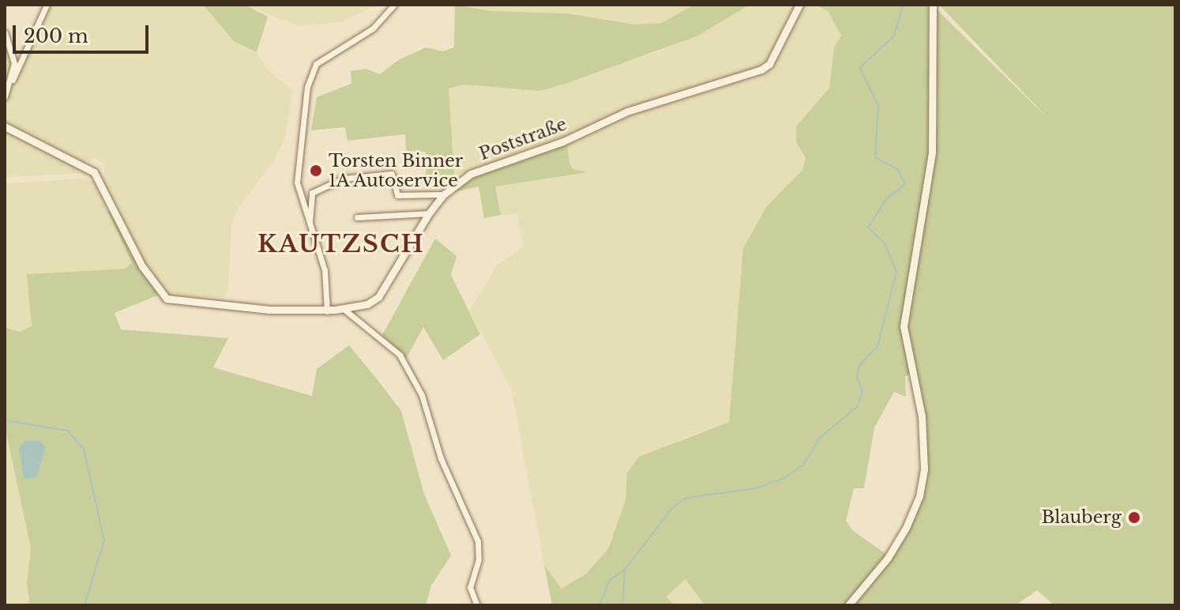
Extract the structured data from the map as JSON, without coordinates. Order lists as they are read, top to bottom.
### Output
{
  "streets": {
    "street": ["Poststraße"]
  },
  "districts": ["KAUTZSCH"],
  "places": ["Torsten Binner 1A Autoservice", "Blauberg"],
  "scale_bar": "200 m"
}
